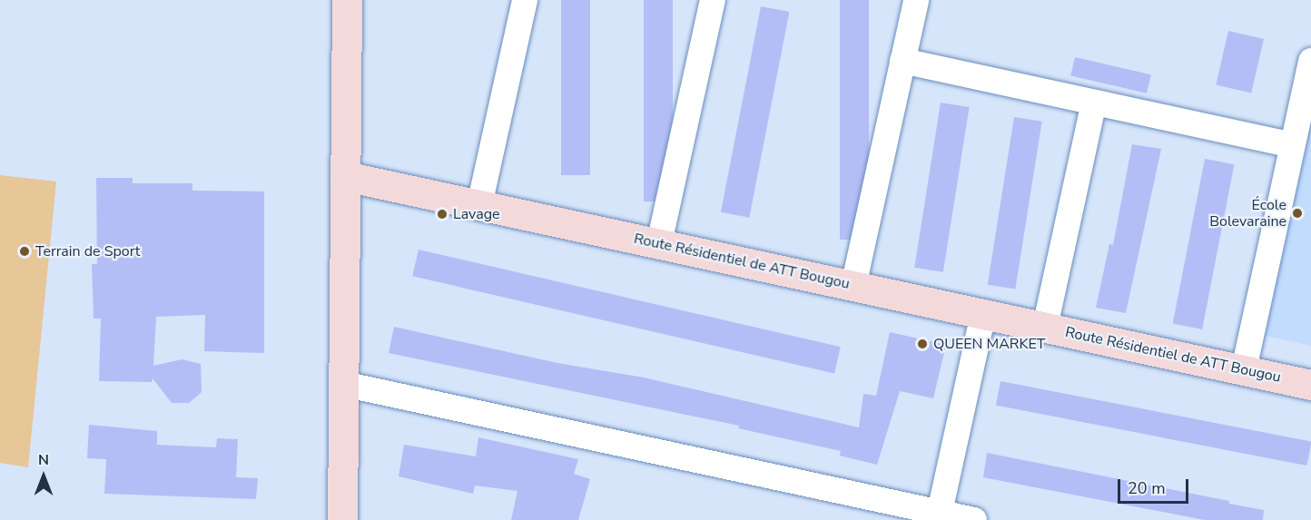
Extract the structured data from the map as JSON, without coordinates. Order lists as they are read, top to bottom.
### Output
{
  "streets": {
    "street": ["Route Résidentiel de ATT Bougou"]
  },
  "places": [
    "École Bolevaraine",
    "Lavage",
    "Terrain de Sport",
    "QUEEN MARKET"
  ],
  "scale_bar": "20 m",
  "north": "top"
}
